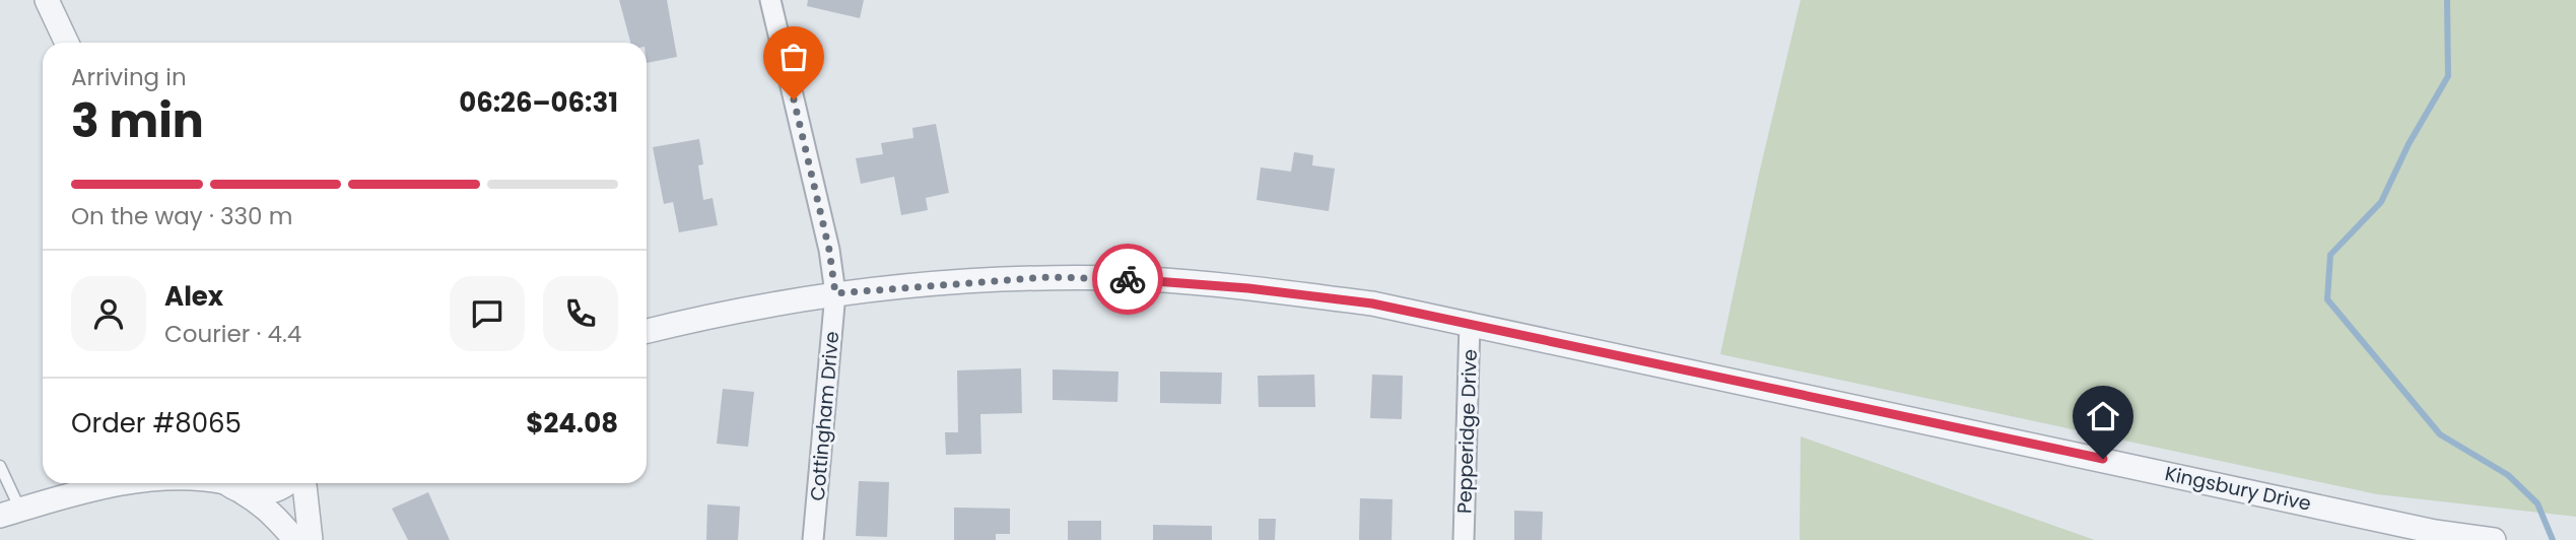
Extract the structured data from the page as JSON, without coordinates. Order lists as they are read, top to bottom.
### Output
{
  "streets": {
    "street": ["Cottingham Drive", "Pepperidge Drive", "Kingsbury Drive"]
  },
  "crossings": [
    ["Cottingham Drive", "Kingsbury Drive"],
    ["Pepperidge Drive", "Kingsbury Drive"]
  ],
  "page": {
    "heading": ["3 min", "Arriving in", "06:26–06:31"],
    "panel": [
      "Alex",
      "Courier · 4.4",
      "Order #8065",
      "$24.08"
    ],
    "bar": "On the way · 330 m"
  }
}
